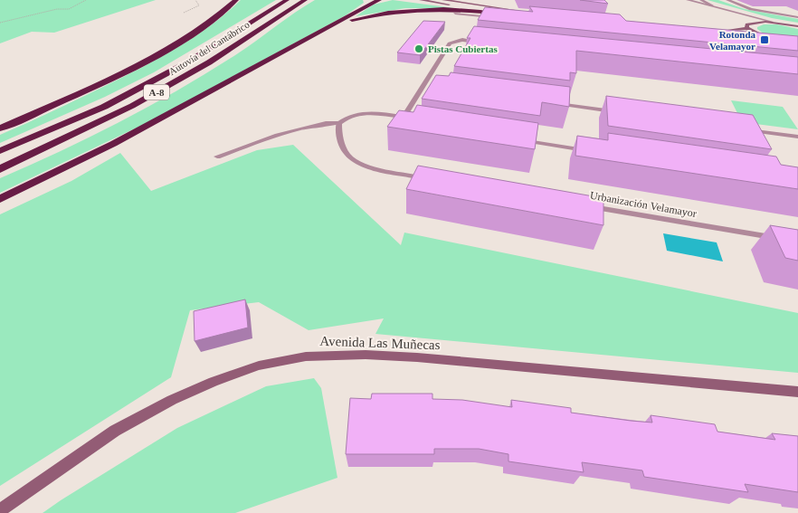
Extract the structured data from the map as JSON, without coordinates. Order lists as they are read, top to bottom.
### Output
{
  "streets": {
    "highway": ["Autovía del Cantábrico", "A-8"],
    "street": ["Urbanización Velamayor", "Avenida Las Muñecas"]
  },
  "places": {
    "transit": ["Rotonda Velamayor"],
    "other": ["Pistas Cubiertas"]
  }
}
